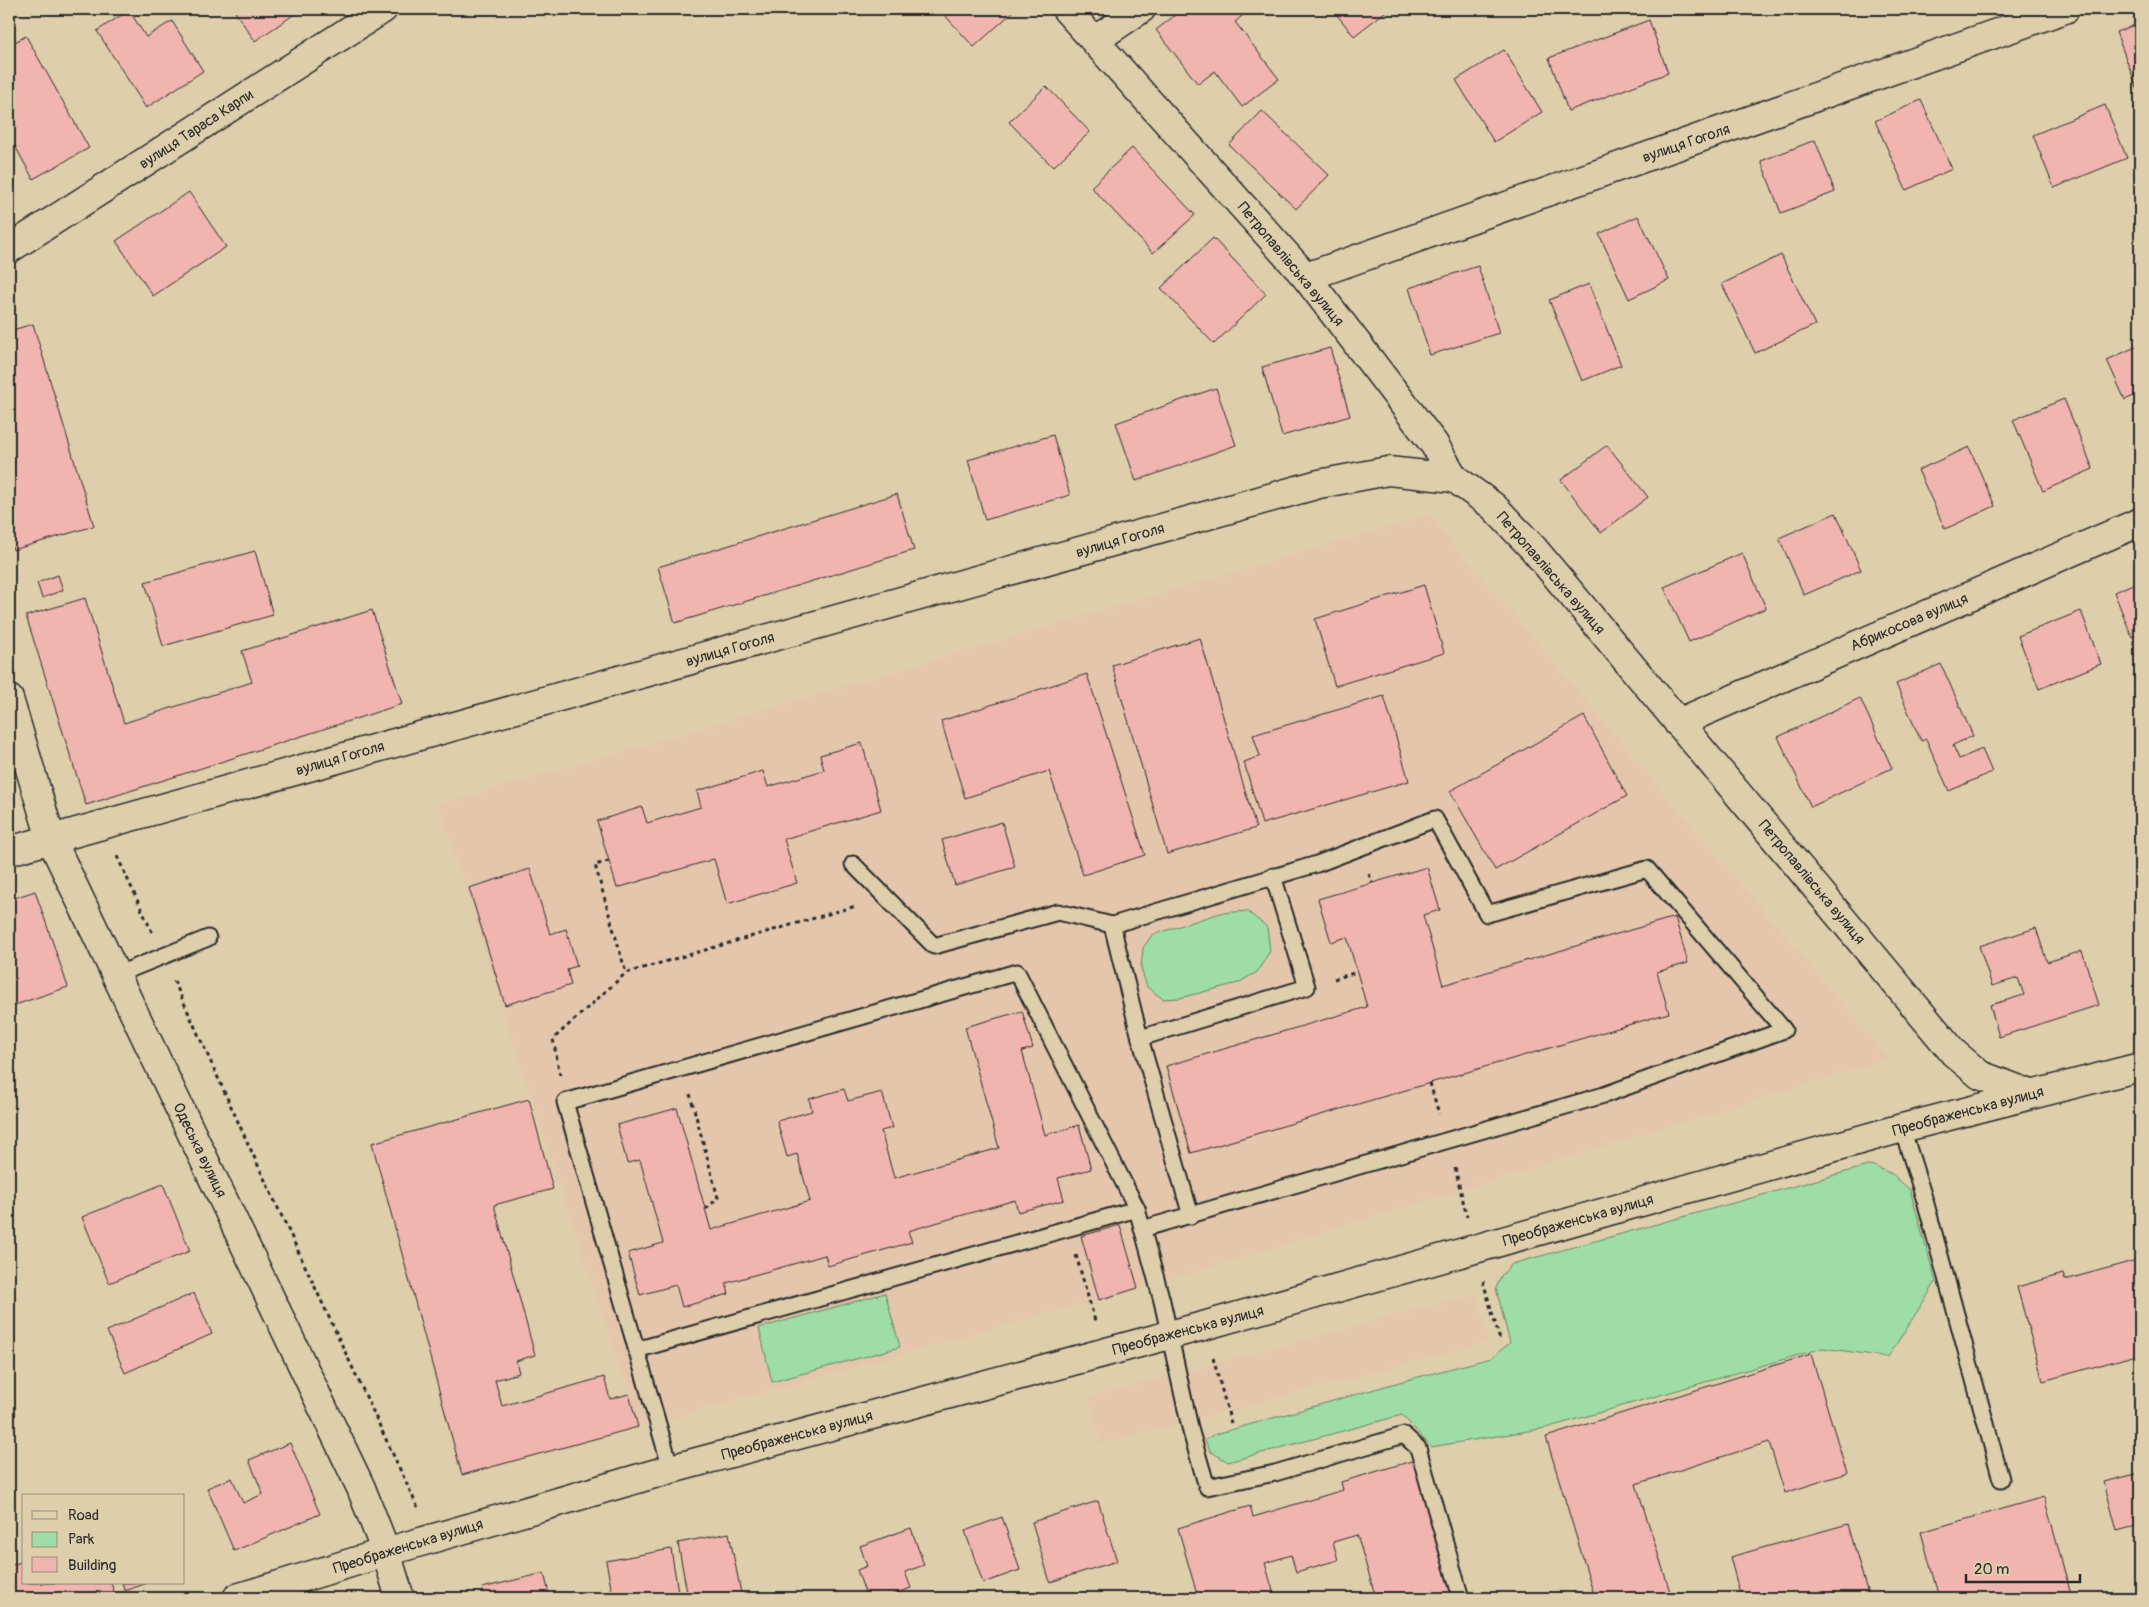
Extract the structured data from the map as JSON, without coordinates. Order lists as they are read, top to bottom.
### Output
{
  "streets": {
    "main road": [
      "вулиця Тараса Карпи",
      "вулиця Гоголя",
      "Петропавлівська вулиця",
      "Абрикосова вулиця",
      "Преображенська вулиця",
      "Одеська вулиця"
    ]
  },
  "crossings": [
    ["вулиця Гоголя", "Петропавлівська вулиця"],
    ["вулиця Гоголя", "Одеська вулиця"],
    ["Петропавлівська вулиця", "Абрикосова вулиця"],
    ["Петропавлівська вулиця", "Преображенська вулиця"],
    ["Преображенська вулиця", "Одеська вулиця"]
  ],
  "legend": ["Road", "Park", "Building"],
  "scale_bar": "20 m"
}
